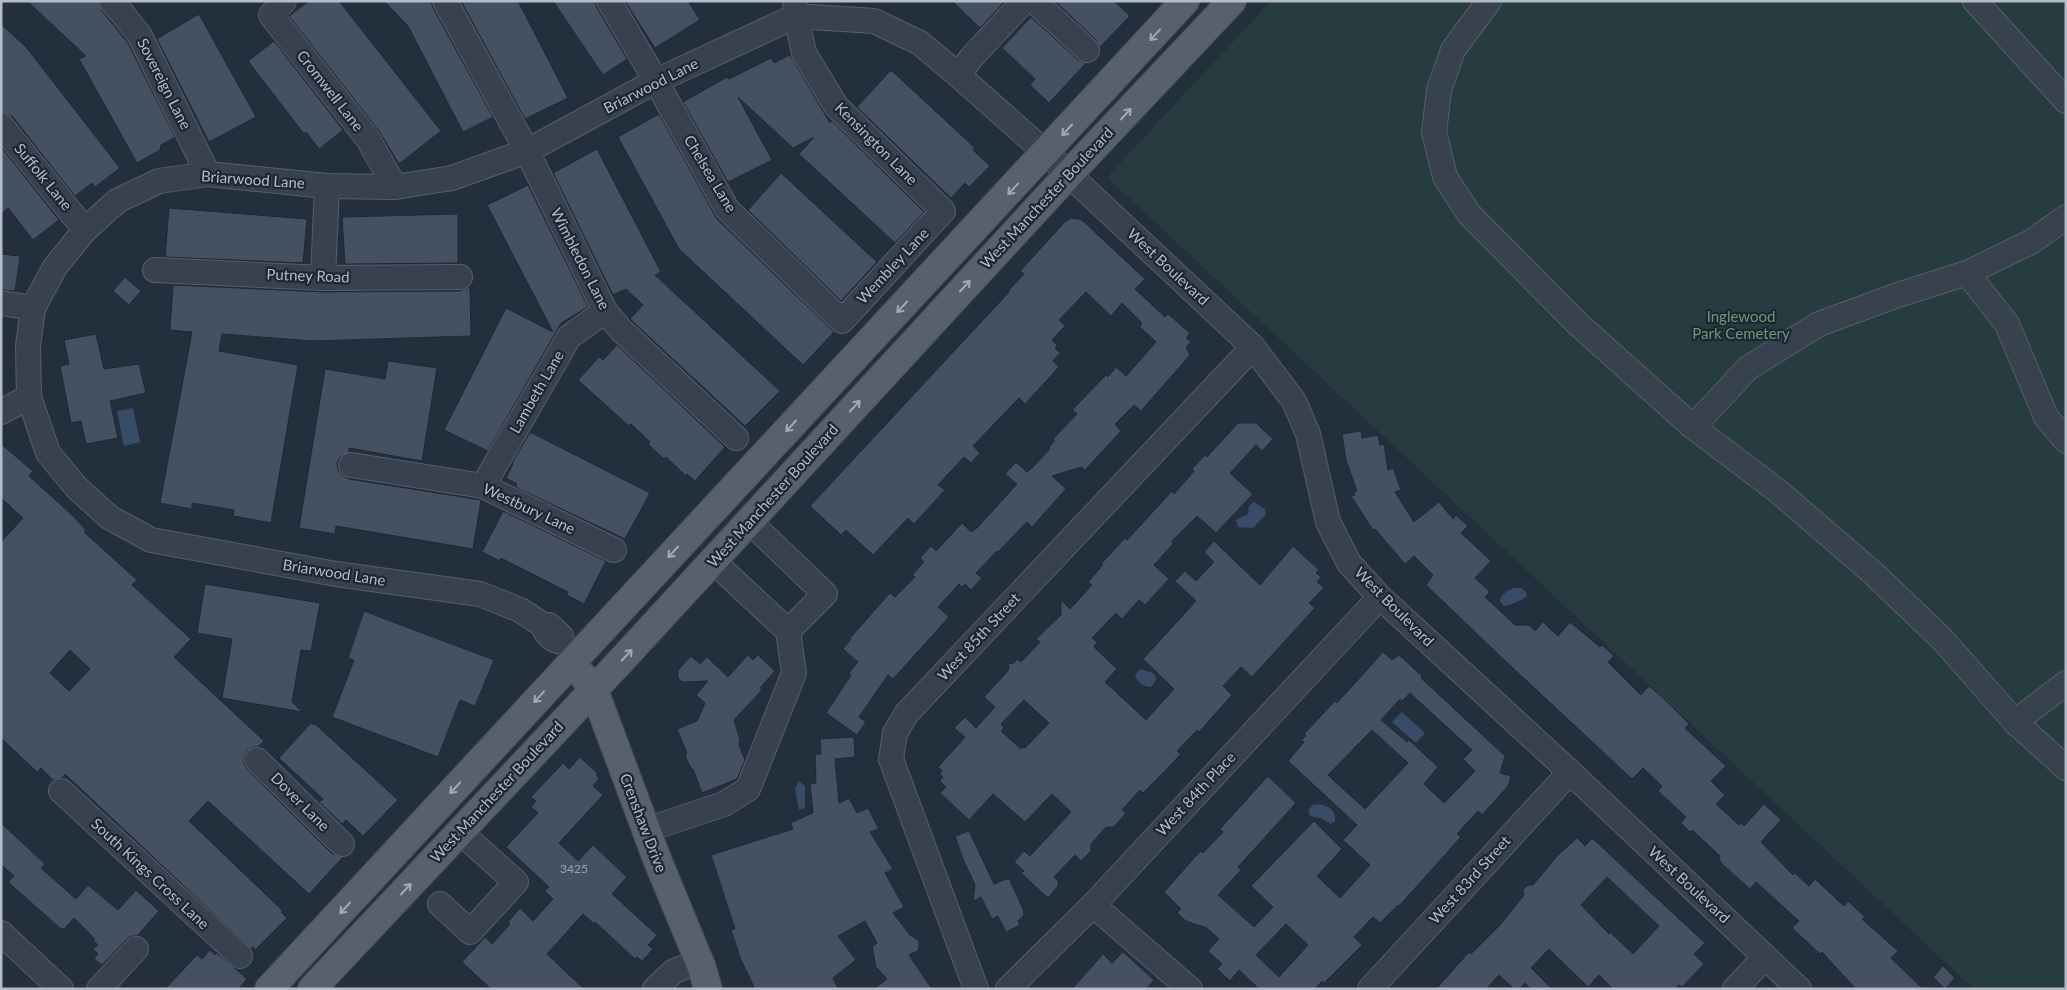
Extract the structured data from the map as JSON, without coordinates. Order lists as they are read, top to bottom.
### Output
{
  "streets": {
    "main road": ["West Manchester Boulevard", "Crenshaw Drive"],
    "street": [
      "Sovereign Lane",
      "Briarwood Lane",
      "Cromwell Lane",
      "Kensington Lane",
      "Chelsea Lane",
      "Suffolk Lane",
      "Wimbledon Lane",
      "Wembley Lane",
      "West Boulevard",
      "Putney Road",
      "Lambeth Lane",
      "Westbury Lane",
      "West 85th Street",
      "West 84th Place",
      "Dover Lane",
      "South Kings Cross Lane",
      "West 83rd Street"
    ]
  },
  "crossings": [
    ["Sovereign Lane", "Briarwood Lane"],
    ["Briarwood Lane", "Cromwell Lane"],
    ["Briarwood Lane", "Kensington Lane"],
    ["Briarwood Lane", "Chelsea Lane"],
    ["Briarwood Lane", "Suffolk Lane"],
    ["Briarwood Lane", "West Manchester Boulevard"],
    ["Briarwood Lane", "Wimbledon Lane"],
    ["Briarwood Lane", "West Boulevard"],
    ["Briarwood Lane", "Crenshaw Drive"],
    ["Kensington Lane", "Wembley Lane"],
    ["Chelsea Lane", "Wembley Lane"],
    ["West Manchester Boulevard", "West Boulevard"],
    ["West Manchester Boulevard", "Crenshaw Drive"],
    ["Wimbledon Lane", "Lambeth Lane"],
    ["West Boulevard", "West 85th Street"],
    ["West Boulevard", "West 84th Place"],
    ["West Boulevard", "West 83rd Street"],
    ["Lambeth Lane", "Westbury Lane"]
  ],
  "parks": ["Inglewood Park Cemetery"],
  "house_numbers": ["3425"]
}
